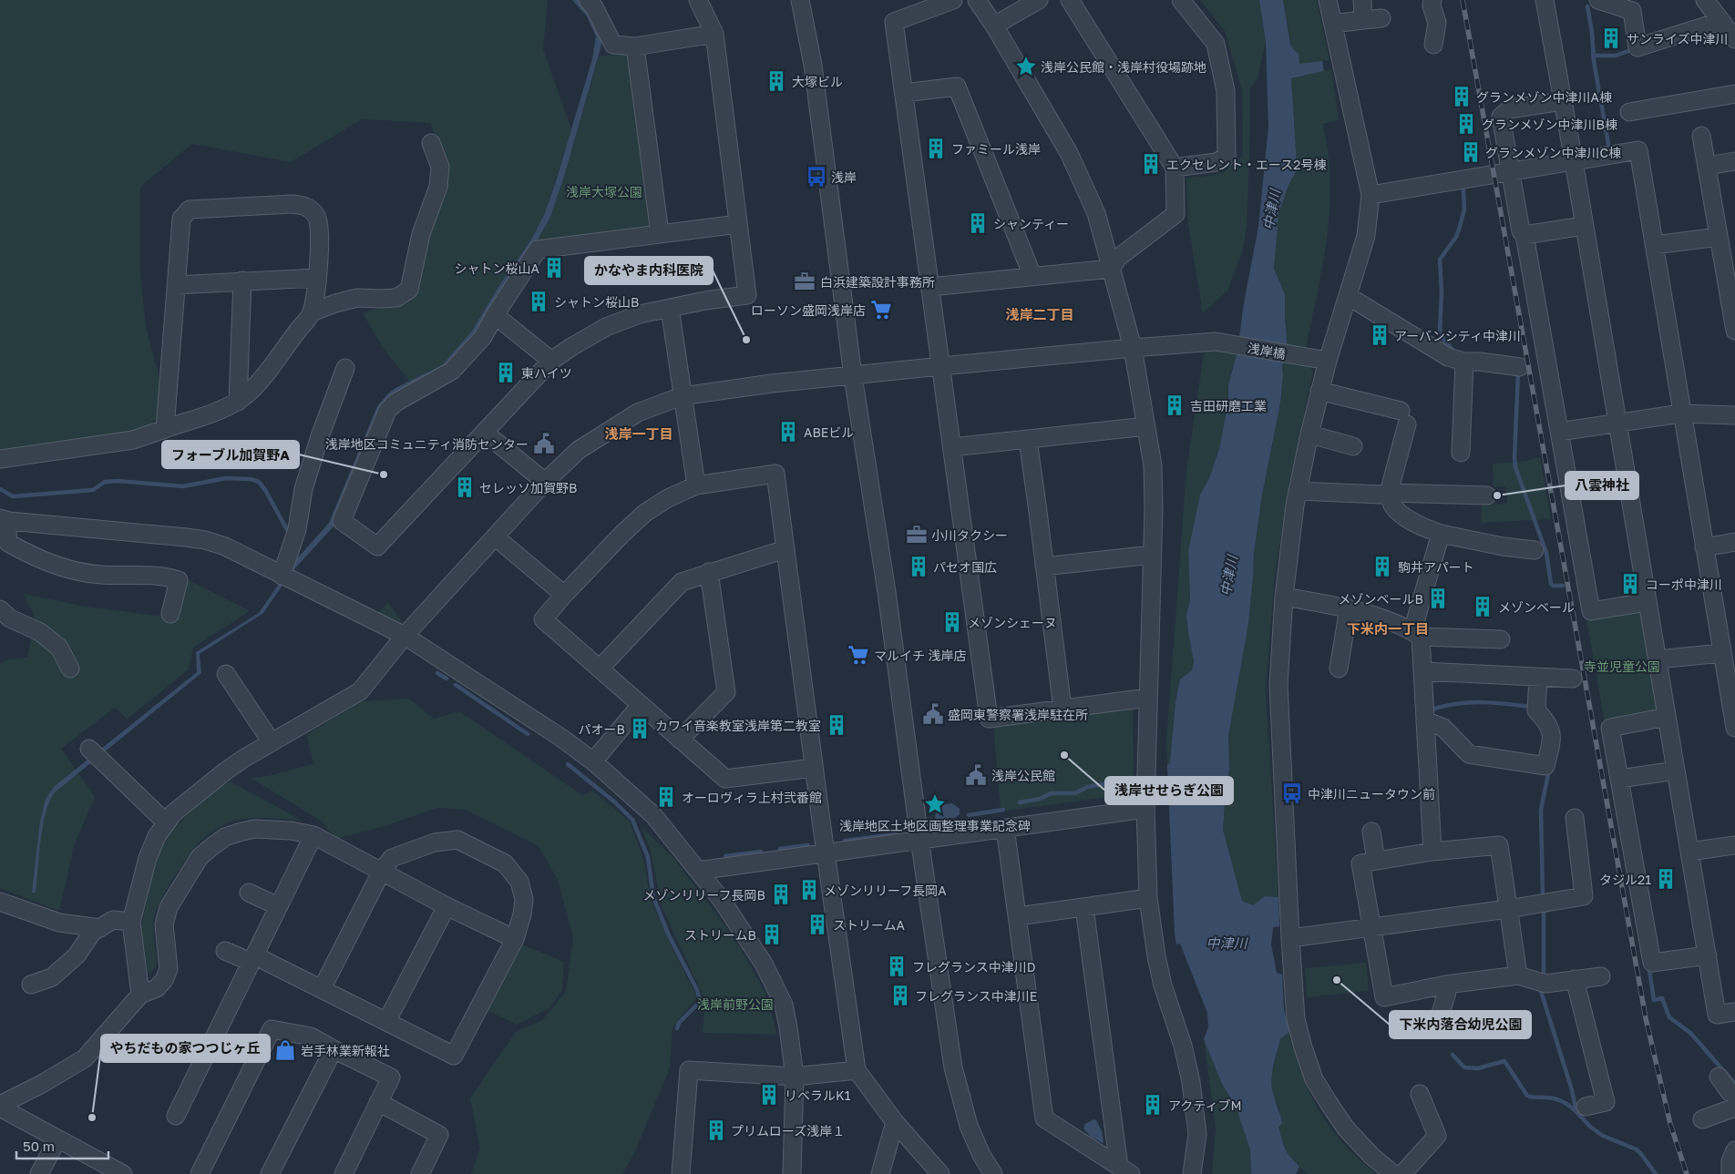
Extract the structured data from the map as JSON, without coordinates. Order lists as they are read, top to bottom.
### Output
{
  "streets": {
    "street": ["浅岸橋"]
  },
  "districts": ["浅岸二丁目", "浅岸一丁目", "下米内一丁目"],
  "water": ["中津川"],
  "parks": ["浅岸大塚公園", "寺並児童公園", "浅岸前野公園"],
  "places": {
    "building": [
      "サンライズ中津川",
      "大塚ビル",
      "グランメゾン中津川A棟",
      "グランメゾン中津川B棟",
      "ファミール浅岸",
      "グランメゾン中津川C棟",
      "エクセレント・エース2号棟",
      "シャンティー",
      "シャトン桜山A",
      "シャトン桜山B",
      "アーバンシティ中津川",
      "東ハイツ",
      "吉田研磨工業",
      "ABEビル",
      "セレッソ加賀野B",
      "パセオ国広",
      "駒井アパート",
      "コーポ中津川",
      "メゾンベールB",
      "メゾンベール",
      "メゾンシェーヌ",
      "カワイ音楽教室浅岸第二教室",
      "パオーB",
      "オーロヴィラ上村弐番館",
      "タジル21",
      "メゾンリリーフ長岡A",
      "メゾンリリーフ長岡B",
      "ストリームA",
      "ストリームB",
      "フレグランス中津川D",
      "フレグランス中津川E",
      "リベラルK1",
      "アクティブM",
      "プリムローズ浅岸１"
    ],
    "place": ["浅岸公民館・浅岸村役場跡地", "浅岸地区土地区画整理事業記念碑"],
    "bus stop": ["浅岸", "中津川ニュータウン前"],
    "office": ["白浜建築設計事務所", "小川タクシー"],
    "supermarket": ["ローソン盛岡浅岸店", "マルイチ 浅岸店"],
    "other": [
      "かなやま内科医院",
      "フォーブル加賀野A",
      "八雲神社",
      "浅岸せせらぎ公園",
      "下米内落合幼児公園",
      "やちだもの家つつじヶ丘"
    ],
    "public building": ["浅岸地区コミュニティ消防センター", "盛岡東警察署浅岸駐在所", "浅岸公民館"],
    "shop": ["岩手林業新報社"]
  },
  "scale_bar": "50 m"
}
